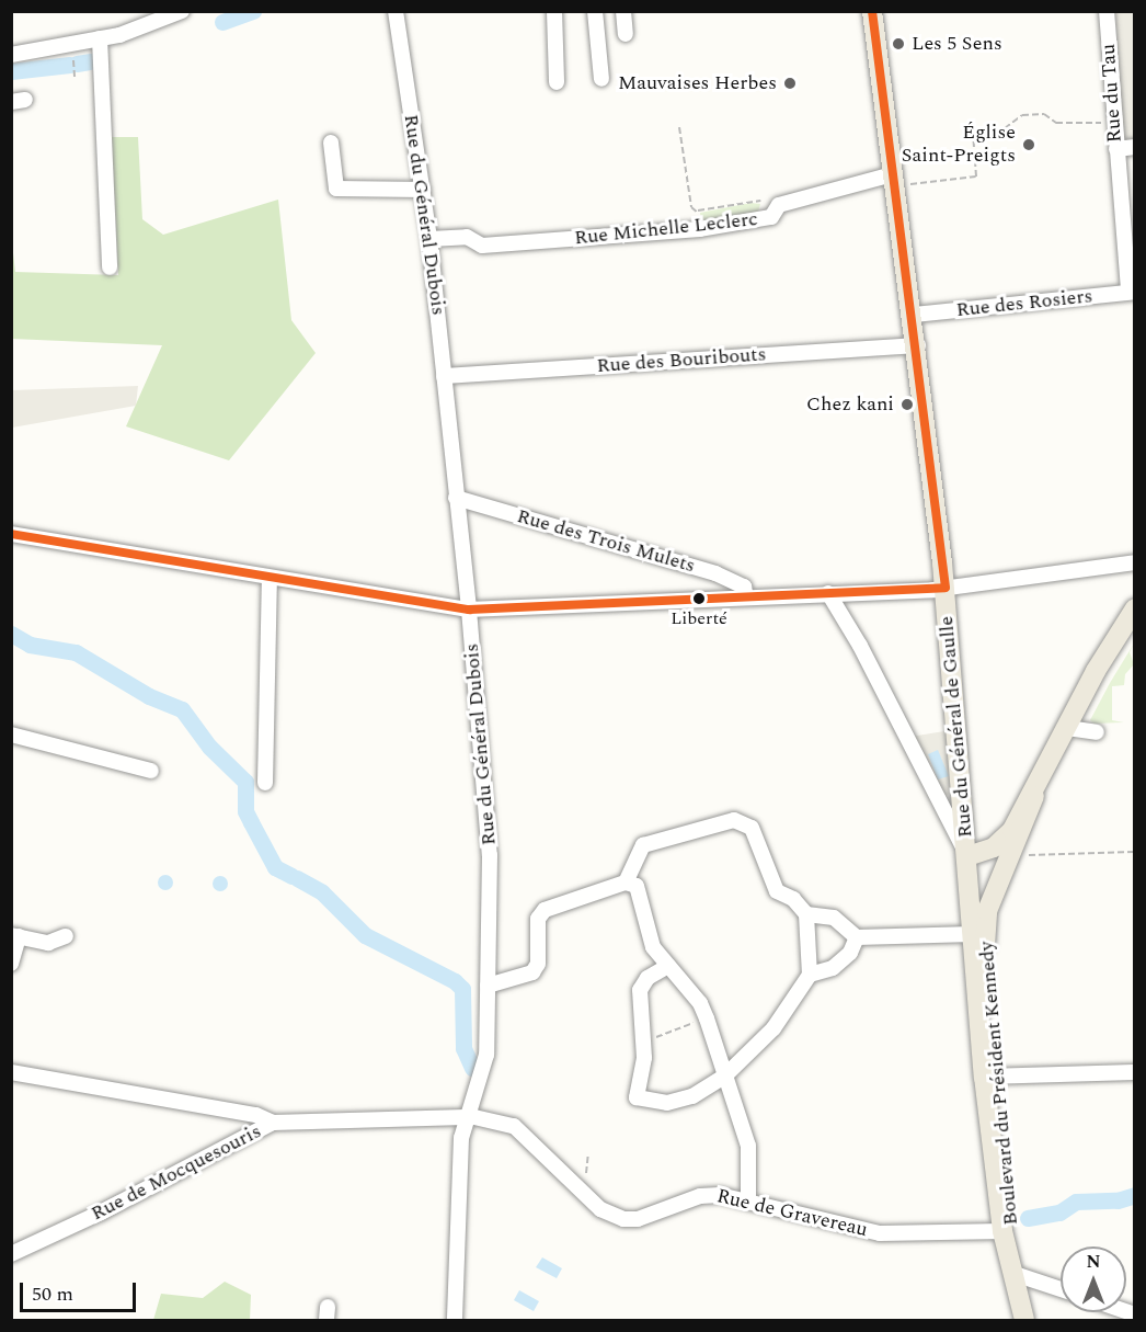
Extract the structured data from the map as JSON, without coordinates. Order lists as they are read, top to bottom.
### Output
{
  "streets": {
    "main road": ["Rue du Général de Gaulle", "Boulevard du Président Kennedy"],
    "street": [
      "Rue du Tau",
      "Rue du Général Dubois",
      "Rue Michelle Leclerc",
      "Rue des Rosiers",
      "Rue des Bouribouts",
      "Rue des Trois Mulets",
      "Rue de Mocquesouris",
      "Rue de Gravereau"
    ]
  },
  "crossings": [
    ["Rue du Tau", "Rue des Rosiers"],
    ["Rue du Général Dubois", "Rue Michelle Leclerc"],
    ["Rue du Général Dubois", "Rue des Bouribouts"],
    ["Rue du Général Dubois", "Rue des Trois Mulets"],
    ["Rue du Général Dubois", "Rue de Mocquesouris"],
    ["Rue du Général Dubois", "Rue de Gravereau"],
    ["Rue Michelle Leclerc", "Rue du Général de Gaulle"],
    ["Rue des Rosiers", "Rue du Général de Gaulle"],
    ["Rue des Bouribouts", "Rue du Général de Gaulle"],
    ["Rue du Général de Gaulle", "Boulevard du Président Kennedy"],
    ["Rue de Mocquesouris", "Rue de Gravereau"]
  ],
  "places": [
    "Les 5 Sens",
    "Mauvaises Herbes",
    "Église Saint-Preigts",
    "Chez kani",
    "Liberté"
  ],
  "scale_bar": "50 m",
  "north": "top"
}
